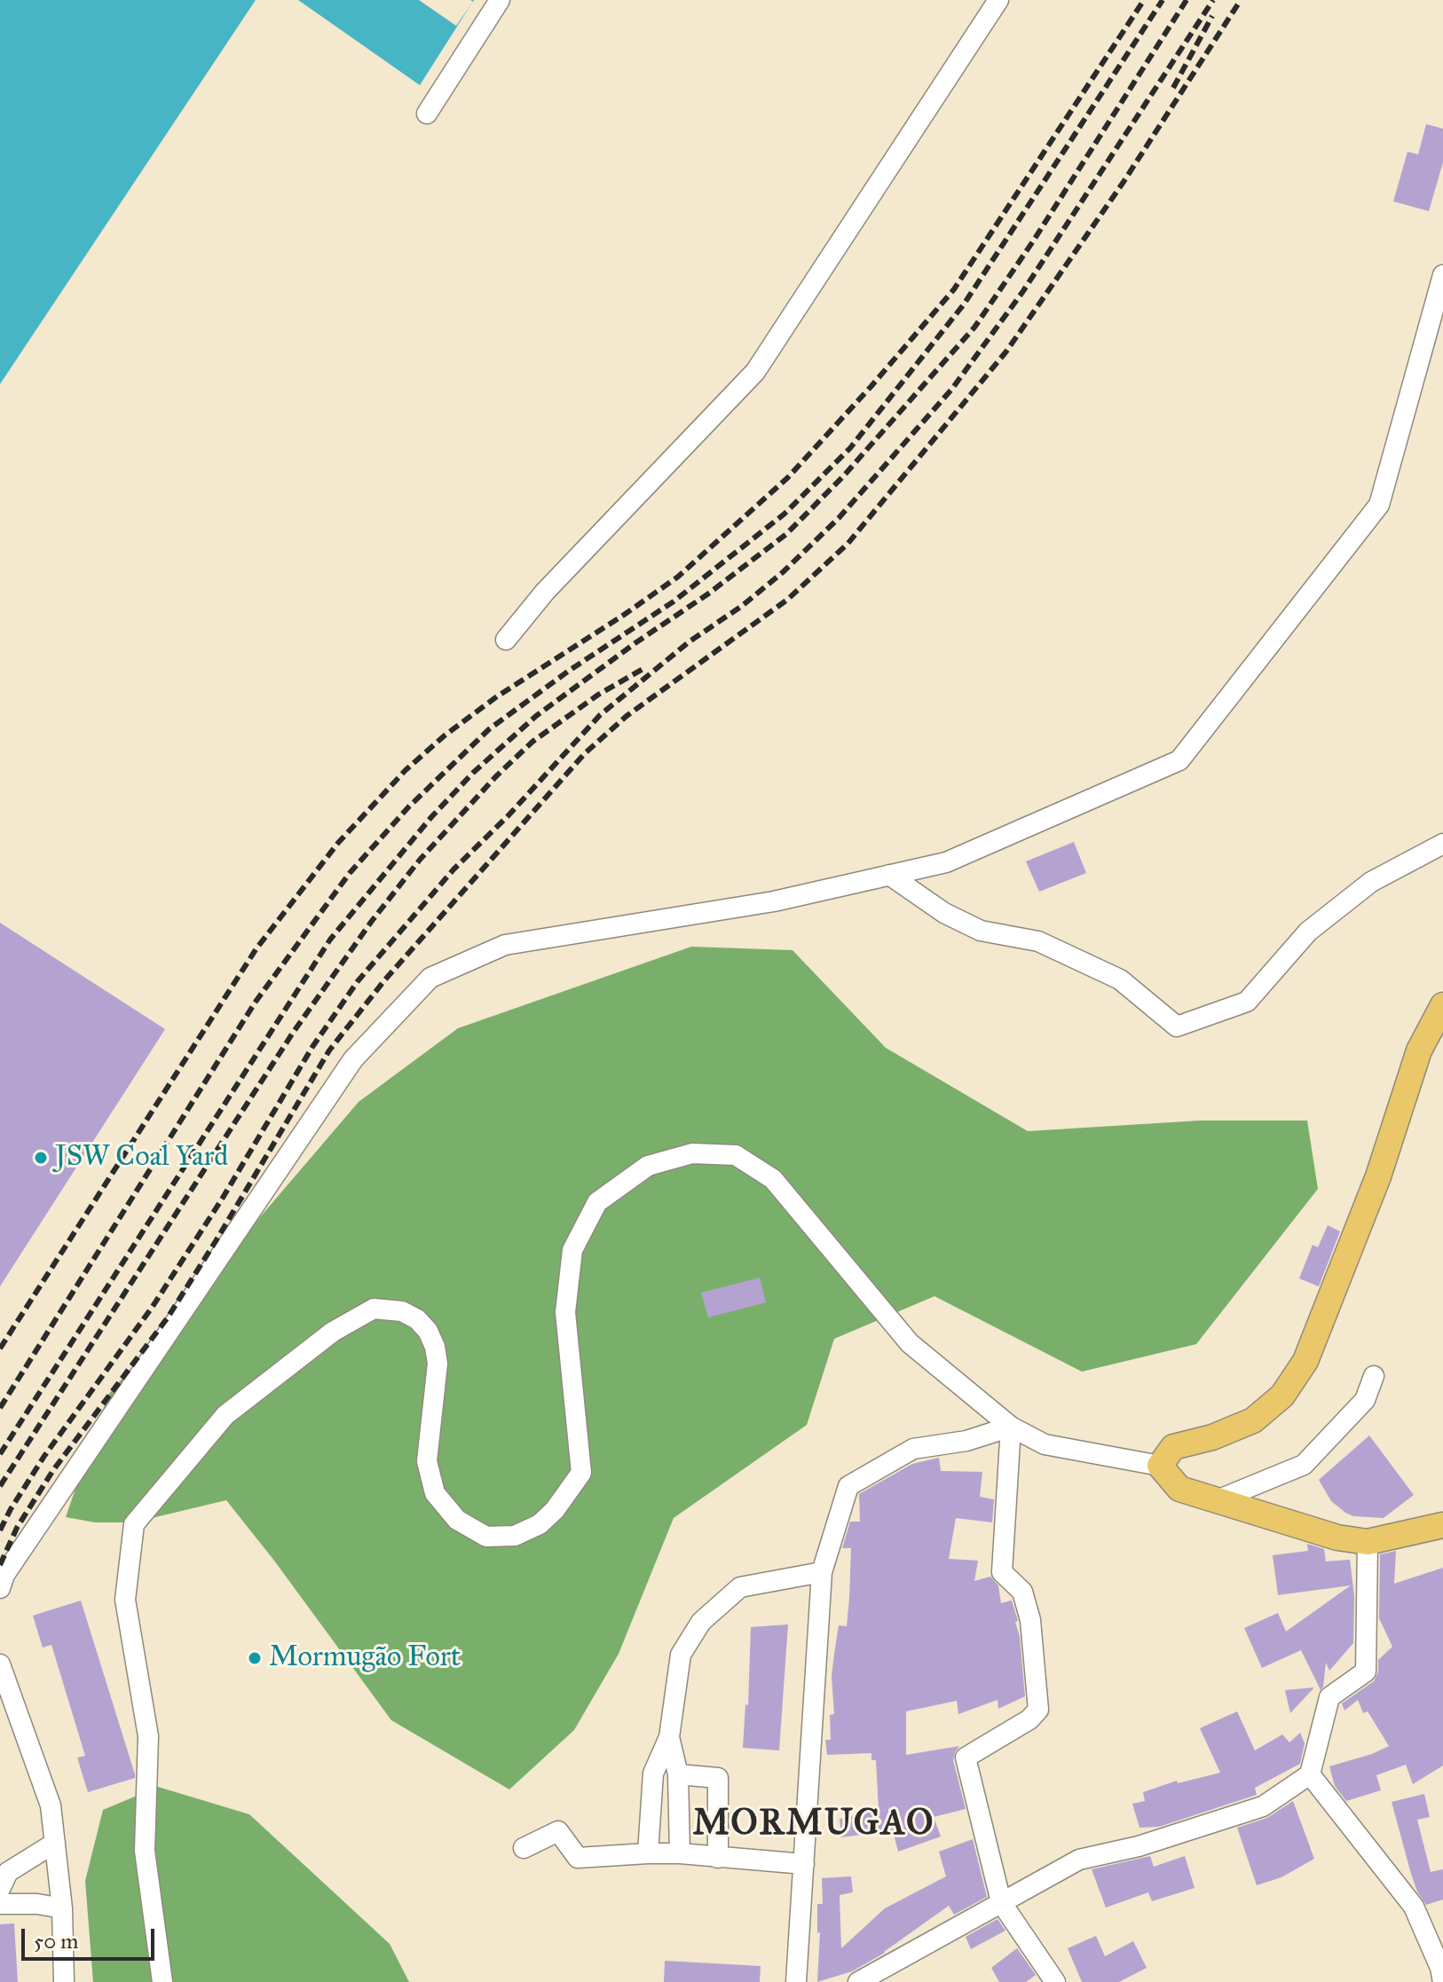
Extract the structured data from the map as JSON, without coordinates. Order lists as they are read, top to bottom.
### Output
{
  "districts": ["MORMUGAO"],
  "places": ["JSW Coal Yard", "Mormugão Fort"],
  "scale_bar": "50 m"
}
